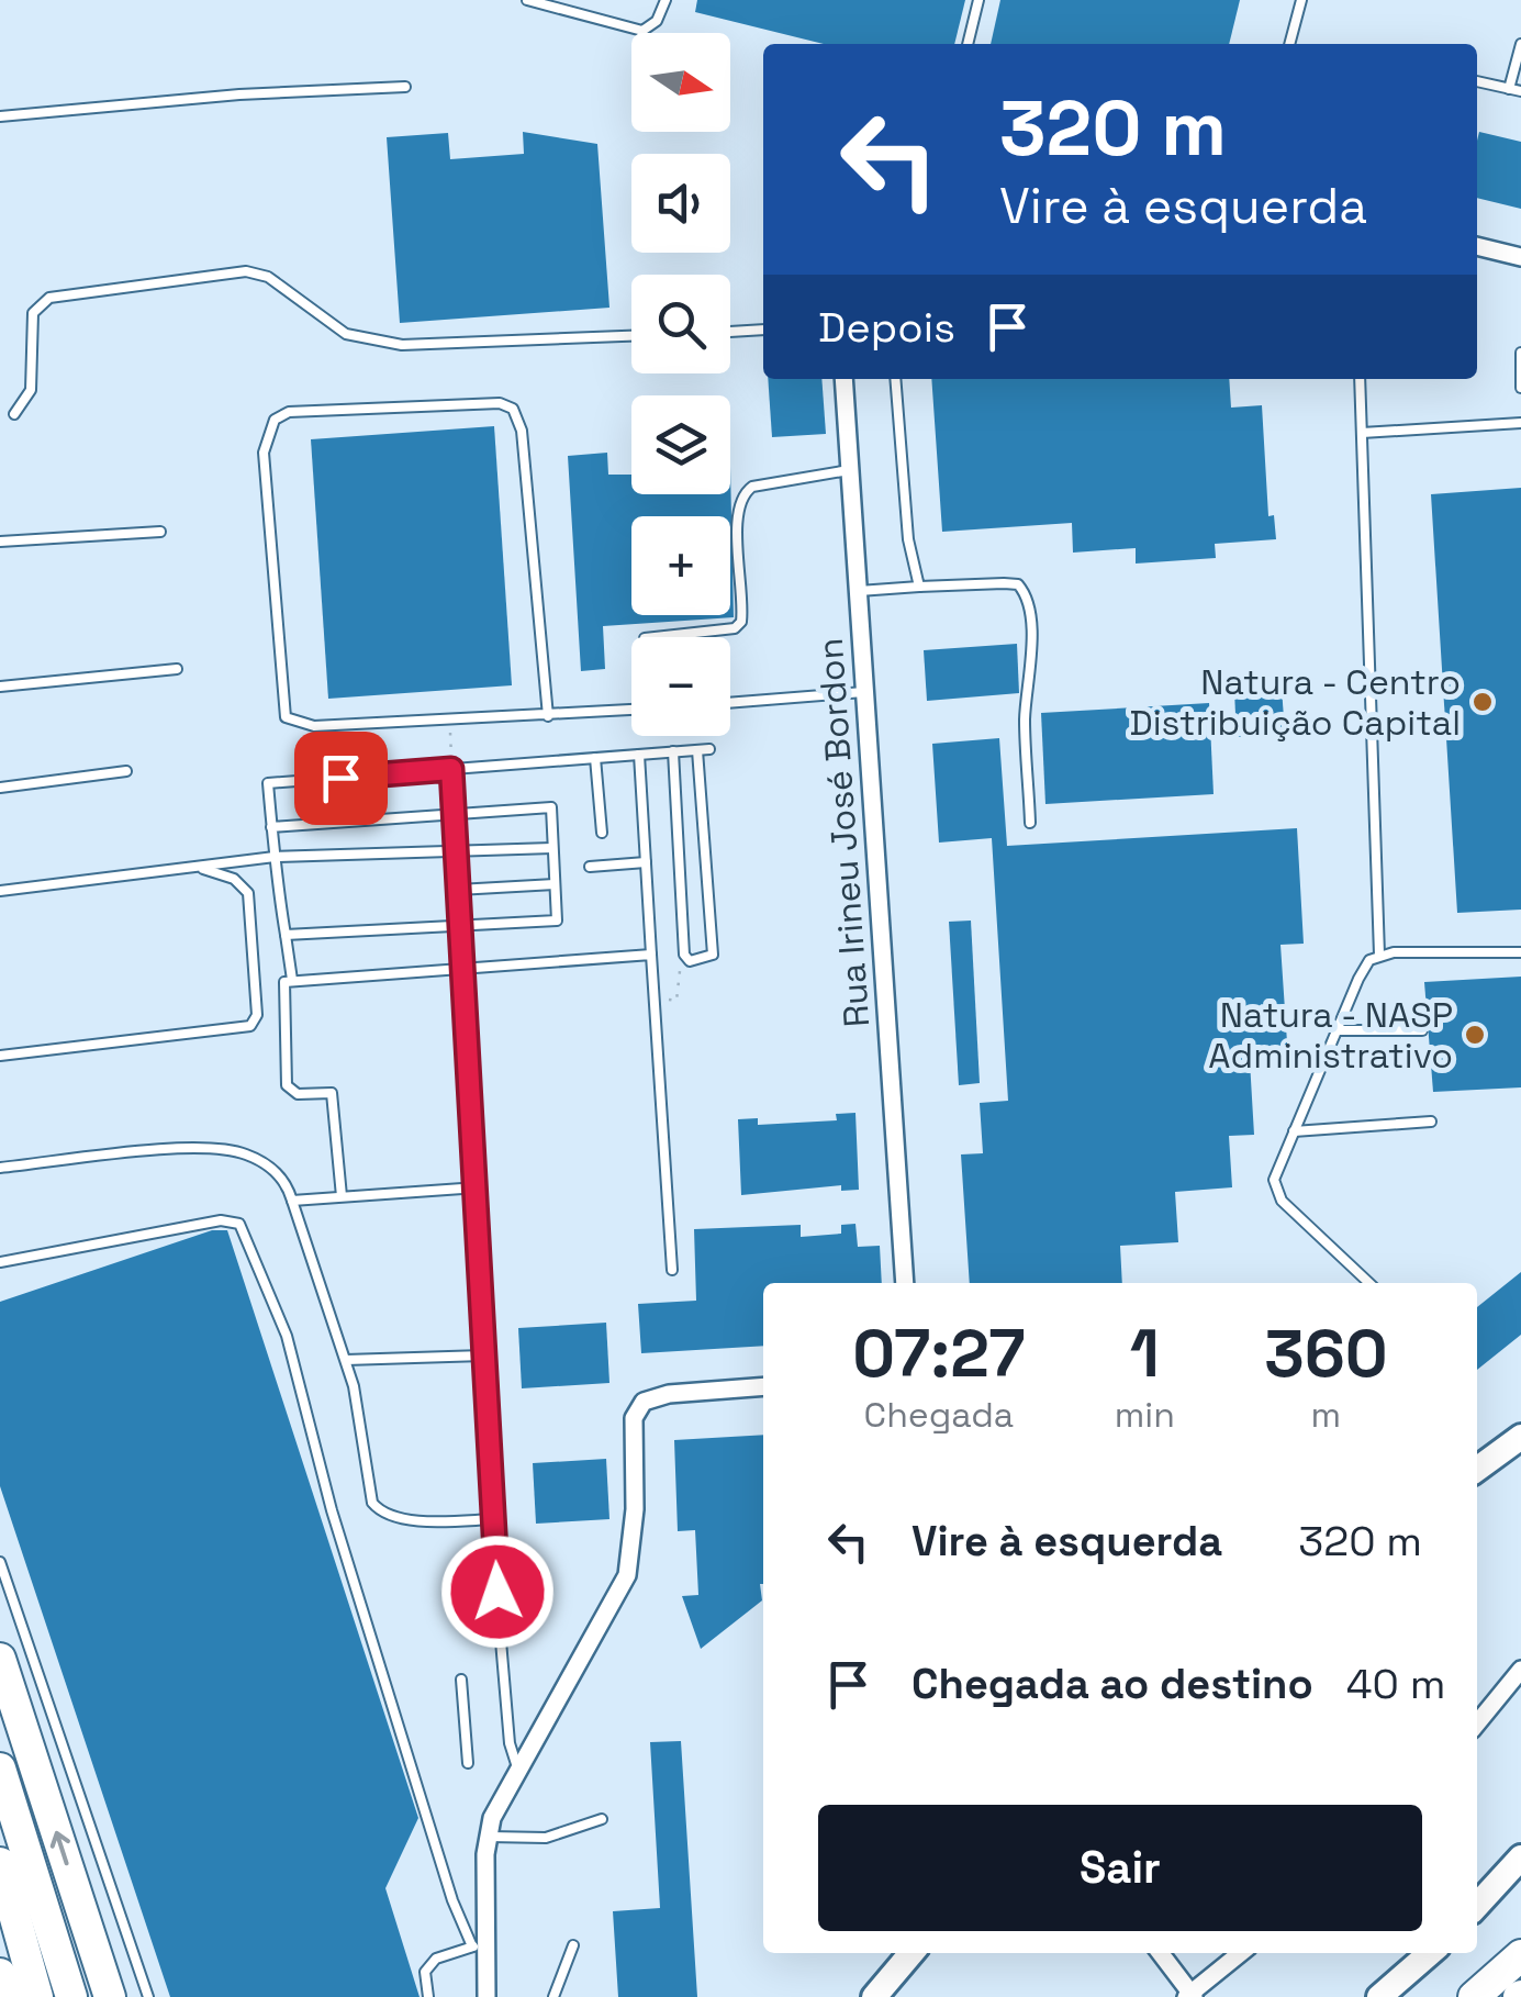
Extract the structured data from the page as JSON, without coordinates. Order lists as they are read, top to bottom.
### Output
{
  "streets": {
    "street": ["Rua Irineu José Bordon"]
  },
  "places": ["Natura - Centro Distribuição Capital", "Natura - NASP Administrativo"],
  "north": "right",
  "page": {
    "map_buttons": ["+", "−"],
    "turn": ["320 m", "Vire à esquerda"],
    "then": "Depois",
    "eta": [
      "07:27",
      "Chegada",
      "1",
      "min",
      "360",
      "m"
    ],
    "list": [
      {
        "name": "Vire à esquerda",
        "value": "320 m"
      },
      {
        "name": "Chegada ao destino",
        "value": "40 m"
      }
    ],
    "buttons": "Sair"
  }
}
